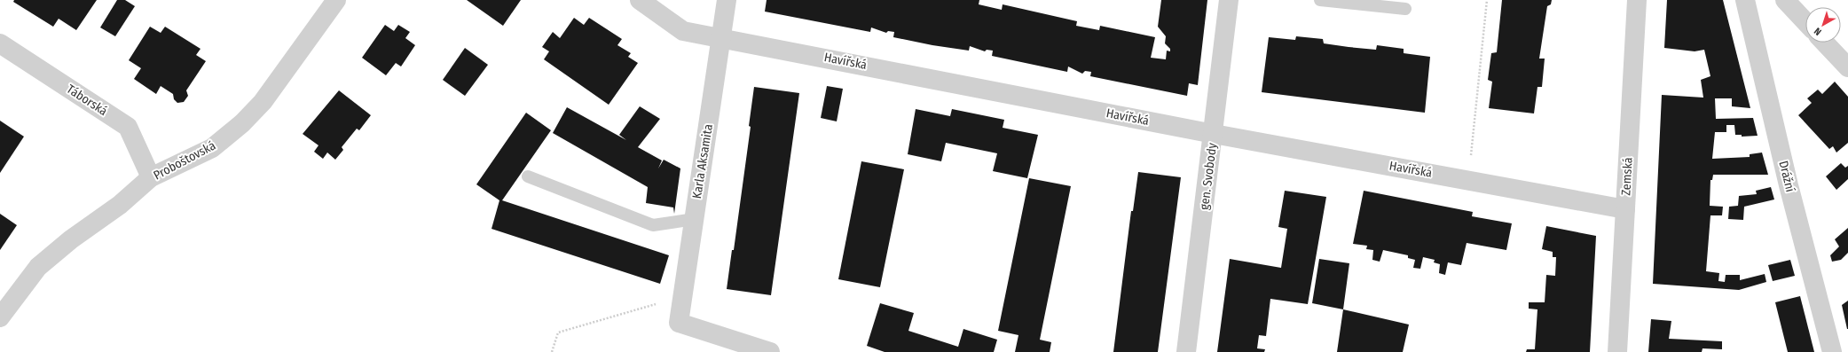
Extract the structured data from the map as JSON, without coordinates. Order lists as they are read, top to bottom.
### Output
{
  "streets": {
    "street": [
      "Havířská",
      "Táborská",
      "Proboštovská",
      "Karla Aksamita",
      "gen. Svobody",
      "Zemská",
      "Drážní"
    ]
  },
  "crossings": [
    ["Havířská", "Karla Aksamita"],
    ["Havířská", "gen. Svobody"],
    ["Havířská", "Zemská"],
    ["Táborská", "Proboštovská"]
  ],
  "north": "bottom left"
}
